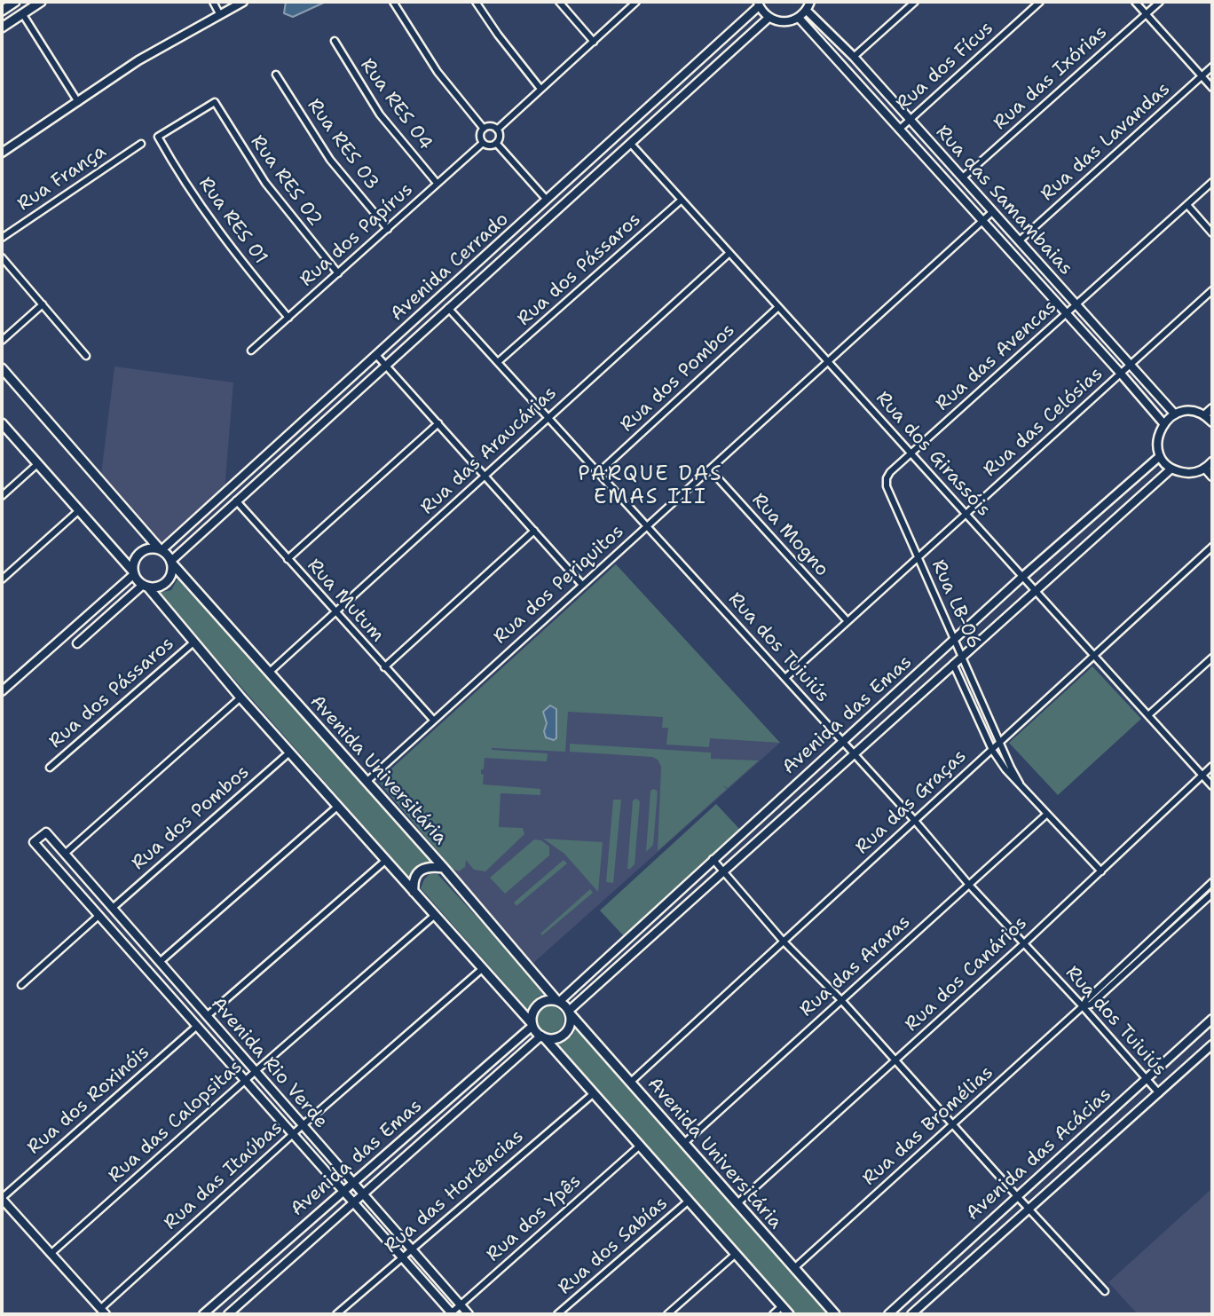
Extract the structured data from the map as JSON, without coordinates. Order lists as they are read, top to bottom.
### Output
{
  "streets": {
    "main road": ["Avenida Universitária"],
    "street": [
      "Rua dos Fícus",
      "Rua das Ixórias",
      "Rua RES 04",
      "Rua das Lavandas",
      "Rua RES 03",
      "Rua França",
      "Rua RES 02",
      "Rua das Samambaias",
      "Rua RES 01",
      "Rua dos Papírus",
      "Avenida Cerrado",
      "Rua dos Pássaros",
      "Rua das Avencas",
      "Rua dos Pombos",
      "Rua das Celósias",
      "Rua das Araucárias",
      "Rua dos Girassóis",
      "Rua Mogno",
      "Rua dos Periquitos",
      "Rua Mutum",
      "Rua LB-06",
      "Rua dos Tuiuiús",
      "Avenida das Emas",
      "Rua das Graças",
      "Rua das Araras",
      "Rua dos Canários",
      "Avenida Rio Verde",
      "Rua dos Roxinóis",
      "Rua das Calopsitas",
      "Rua das Bromélias",
      "Avenida das Acácias",
      "Rua das Itaúbas",
      "Rua das Hortências",
      "Rua dos Ypês",
      "Rua dos Sabías"
    ]
  },
  "crossings": [
    ["Rua dos Fícus", "Rua das Samambaias"],
    ["Rua das Ixórias", "Rua das Samambaias"],
    ["Rua RES 04", "Rua dos Papírus"],
    ["Rua das Lavandas", "Rua das Samambaias"],
    ["Rua RES 03", "Rua dos Papírus"],
    ["Rua RES 02", "Rua RES 01"],
    ["Rua RES 02", "Rua dos Papírus"],
    ["Rua das Samambaias", "Rua das Avencas"],
    ["Rua das Samambaias", "Rua das Celósias"],
    ["Rua das Samambaias", "Rua dos Periquitos"],
    ["Rua RES 01", "Rua dos Papírus"],
    ["Avenida Cerrado", "Rua dos Girassóis"],
    ["Avenida Cerrado", "Rua Mutum"],
    ["Avenida Cerrado", "Rua dos Tuiuiús"],
    ["Avenida Cerrado", "Avenida Universitária"],
    ["Rua dos Pássaros", "Rua dos Girassóis"],
    ["Rua dos Pássaros", "Rua dos Tuiuiús"],
    ["Rua das Avencas", "Rua dos Girassóis"],
    ["Rua das Avencas", "Rua LB-06"],
    ["Rua dos Pombos", "Rua dos Girassóis"],
    ["Rua dos Pombos", "Rua dos Tuiuiús"],
    ["Rua dos Pombos", "Avenida Rio Verde"],
    ["Rua das Celósias", "Rua dos Girassóis"],
    ["Rua das Celósias", "Rua Mogno"],
    ["Rua das Celósias", "Rua LB-06"],
    ["Rua das Celósias", "Rua dos Tuiuiús"],
    ["Rua das Araucárias", "Rua dos Girassóis"],
    ["Rua das Araucárias", "Rua Mutum"],
    ["Rua das Araucárias", "Rua dos Tuiuiús"],
    ["Rua das Araucárias", "Avenida Universitária"],
    ["Rua dos Girassóis", "Rua dos Periquitos"],
    ["Rua dos Girassóis", "Avenida das Emas"],
    ["Rua dos Girassóis", "Rua das Graças"],
    ["Rua dos Girassóis", "Rua dos Canários"],
    ["Rua Mogno", "Rua dos Periquitos"],
    ["Rua dos Periquitos", "Rua Mutum"],
    ["Rua dos Periquitos", "Rua dos Tuiuiús"],
    ["Rua dos Periquitos", "Avenida Universitária"],
    ["Rua LB-06", "Avenida das Emas"],
    ["Rua LB-06", "Rua das Graças"],
    ["Rua LB-06", "Rua das Araras"],
    ["Rua LB-06", "Rua dos Canários"],
    ["Rua dos Tuiuiús", "Avenida das Emas"],
    ["Rua dos Tuiuiús", "Rua das Graças"],
    ["Rua dos Tuiuiús", "Rua das Araras"],
    ["Rua dos Tuiuiús", "Rua dos Canários"],
    ["Rua dos Tuiuiús", "Rua das Bromélias"],
    ["Rua dos Tuiuiús", "Avenida das Acácias"],
    ["Avenida das Emas", "Avenida Universitária"],
    ["Avenida das Emas", "Avenida Rio Verde"],
    ["Avenida Universitária", "Rua das Graças"],
    ["Avenida Universitária", "Rua das Araras"],
    ["Avenida Universitária", "Rua dos Canários"],
    ["Avenida Universitária", "Rua das Bromélias"],
    ["Avenida Rio Verde", "Rua dos Roxinóis"],
    ["Avenida Rio Verde", "Rua das Calopsitas"],
    ["Avenida Rio Verde", "Rua das Itaúbas"],
    ["Avenida Rio Verde", "Rua das Hortências"],
    ["Avenida Rio Verde", "Rua dos Ypês"]
  ],
  "districts": ["PARQUE DAS EMAS III"]
}
